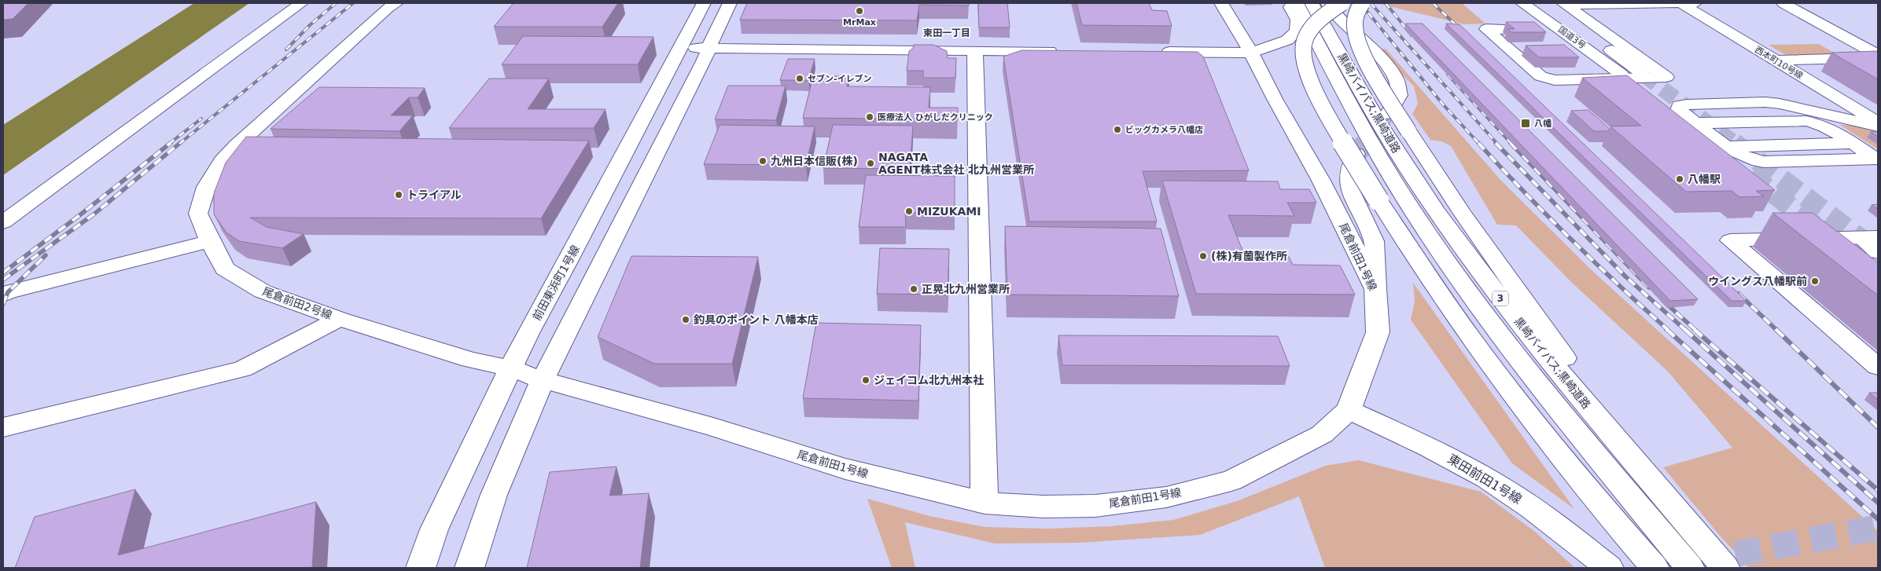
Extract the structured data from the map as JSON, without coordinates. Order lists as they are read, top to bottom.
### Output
{
  "streets": {
    "main road": [
      "国道3号",
      "西本町10号線",
      "黒崎バイパス;黒崎道路",
      "尾倉前田1号線",
      "前田東浜町1号線",
      "3",
      "尾倉前田2号線",
      "東田前田1号線"
    ]
  },
  "crossings": [
    ["尾倉前田1号線", "前田東浜町1号線"],
    ["尾倉前田1号線", "尾倉前田2号線"],
    ["尾倉前田1号線", "東田前田1号線"],
    ["前田東浜町1号線", "尾倉前田2号線"]
  ],
  "districts": ["東田一丁目"],
  "places": {
    "other": [
      "MrMax",
      "セブン-イレブン",
      "医療法人 ひがしだクリニック",
      "ビッグカメラ八幡店",
      "九州日本信販(株)",
      "NAGATA AGENT株式会社 北九州営業所",
      "八幡駅",
      "トライアル",
      "MIZUKAMI",
      "(株)有薗製作所",
      "ウイングス八幡駅前",
      "正晃北九州営業所",
      "釣具のポイント 八幡本店",
      "ジェイコム北九州本社"
    ],
    "transit": ["八幡"]
  }
}
